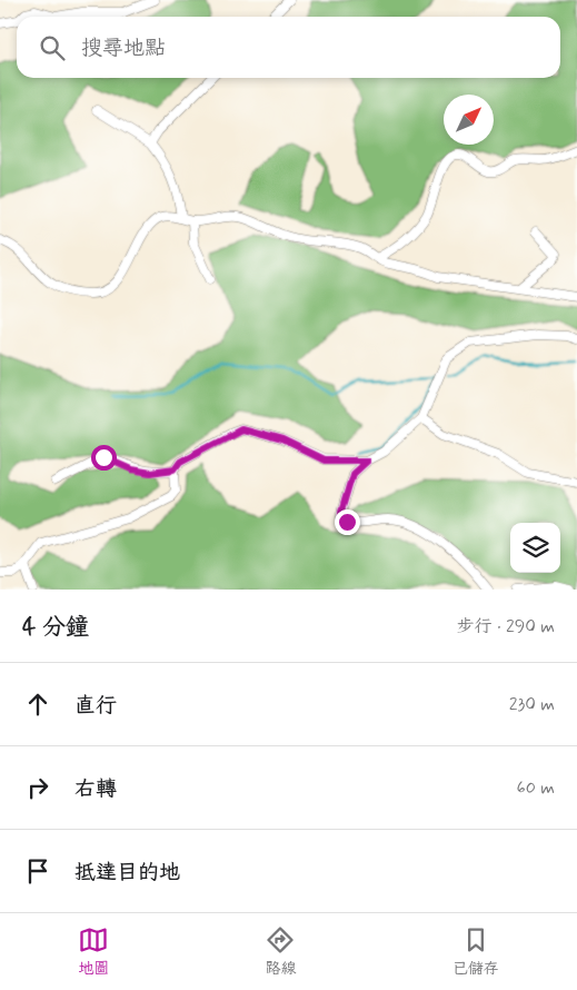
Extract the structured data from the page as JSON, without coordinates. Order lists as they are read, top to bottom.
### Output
{
  "north": "top right",
  "page": {
    "search": "搜尋地點",
    "heading": ["4 分鐘", "步行 · 290 m"],
    "list": [
      ["直行", "230 m"],
      ["右轉", "60 m"],
      "抵達目的地"
    ],
    "nav": ["地圖", "路線", "已儲存"]
  }
}
